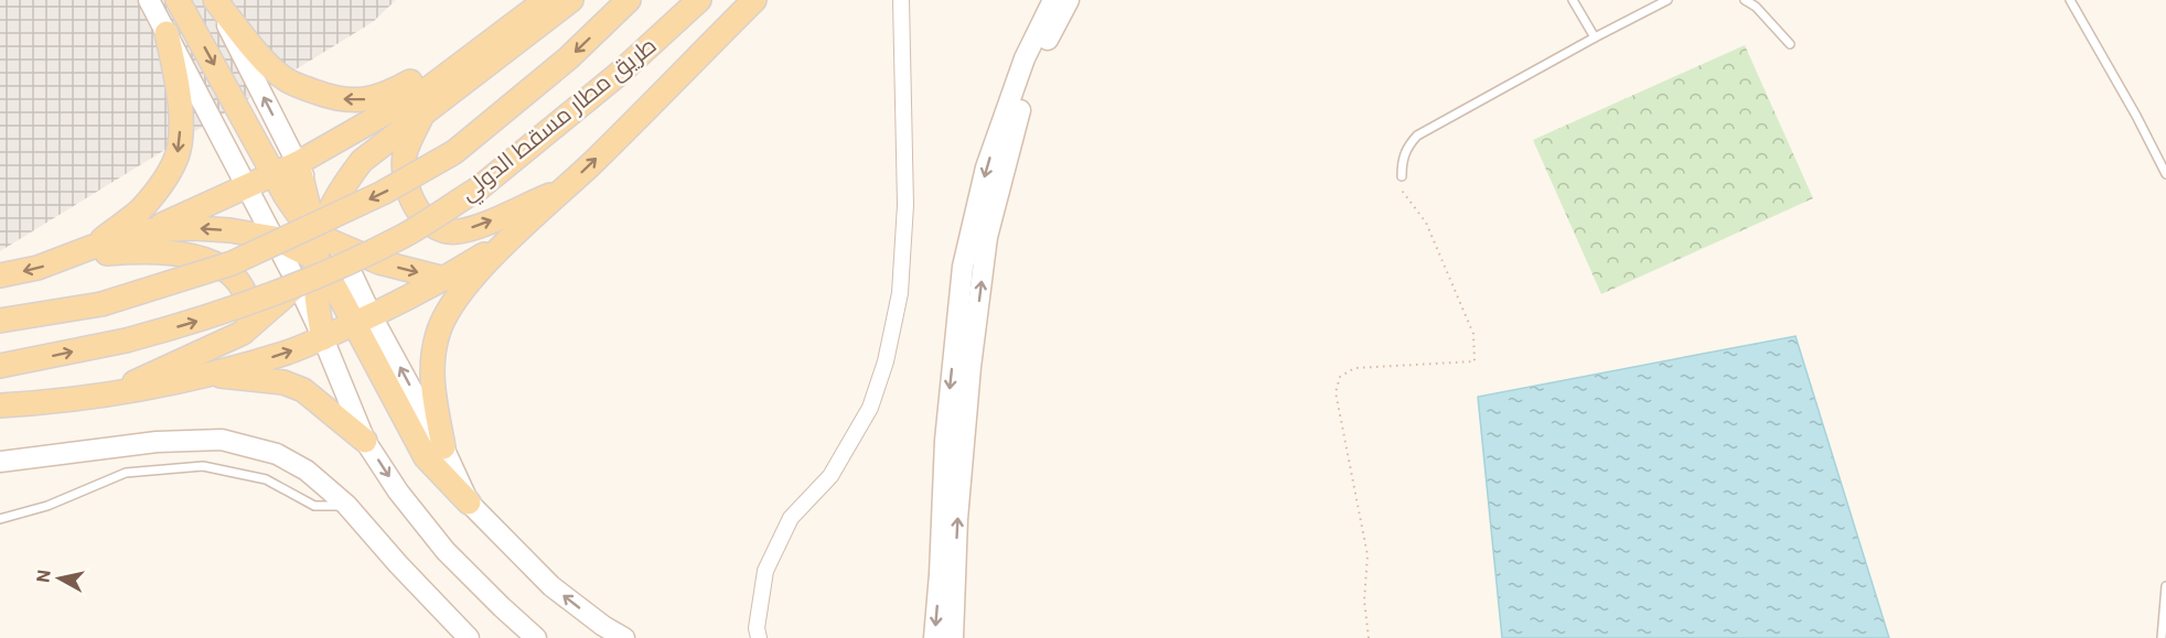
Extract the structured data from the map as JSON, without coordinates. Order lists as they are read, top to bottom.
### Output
{
  "streets": {
    "main road": ["طريق مطار مسقط الدولي"]
  },
  "north": "left"
}
